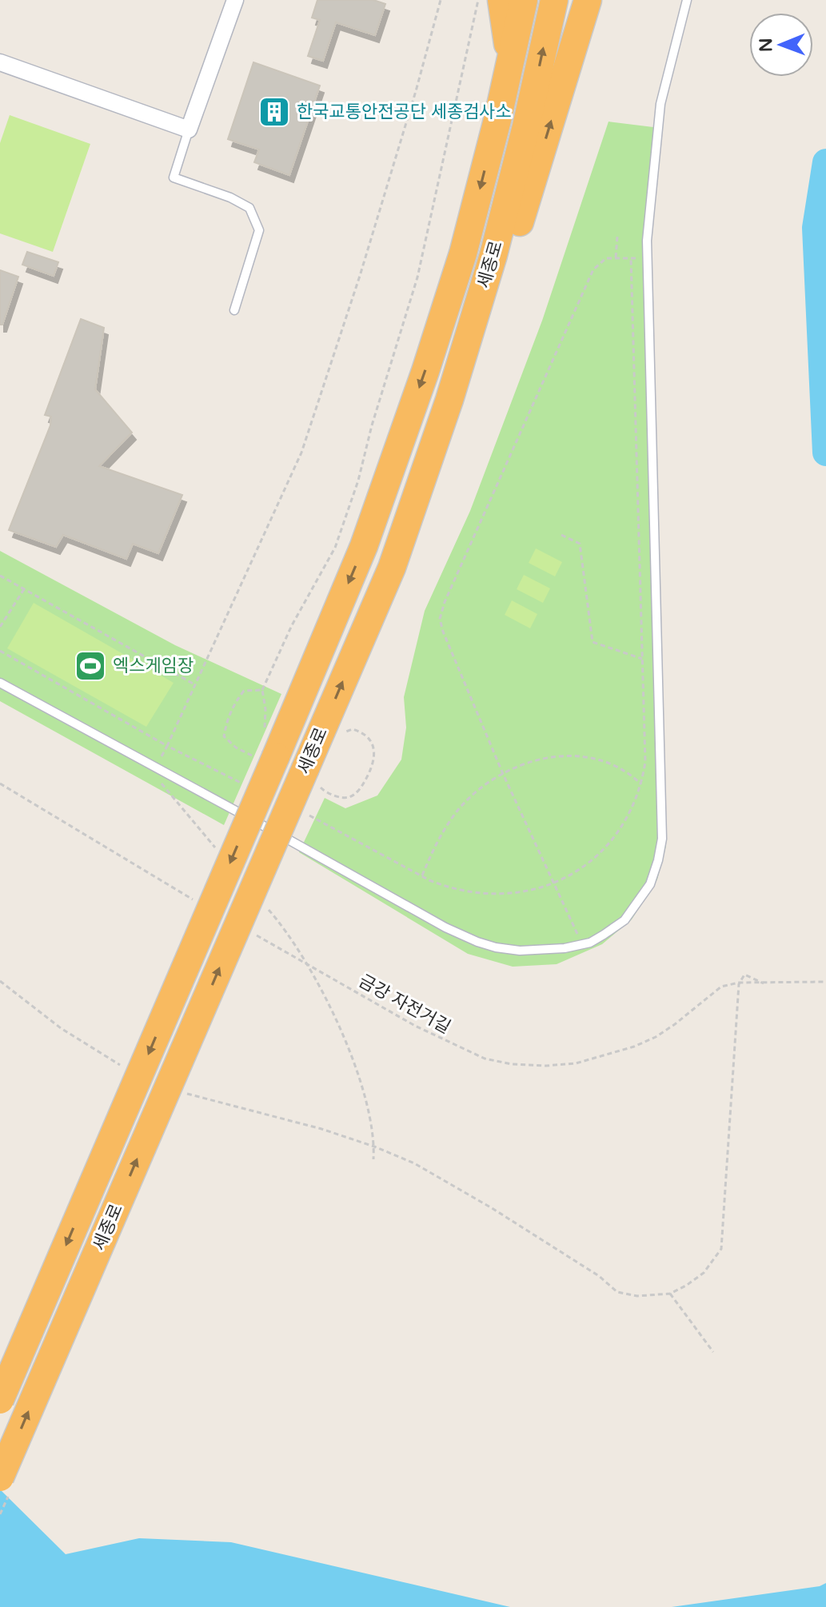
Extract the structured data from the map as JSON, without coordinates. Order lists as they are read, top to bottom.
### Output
{
  "streets": {
    "highway": ["세종로"],
    "path": ["금강 자전거길"]
  },
  "places": {
    "building": ["한국교통안전공단 세종검사소"],
    "sports": ["엑스게임장"]
  },
  "north": "left"
}
